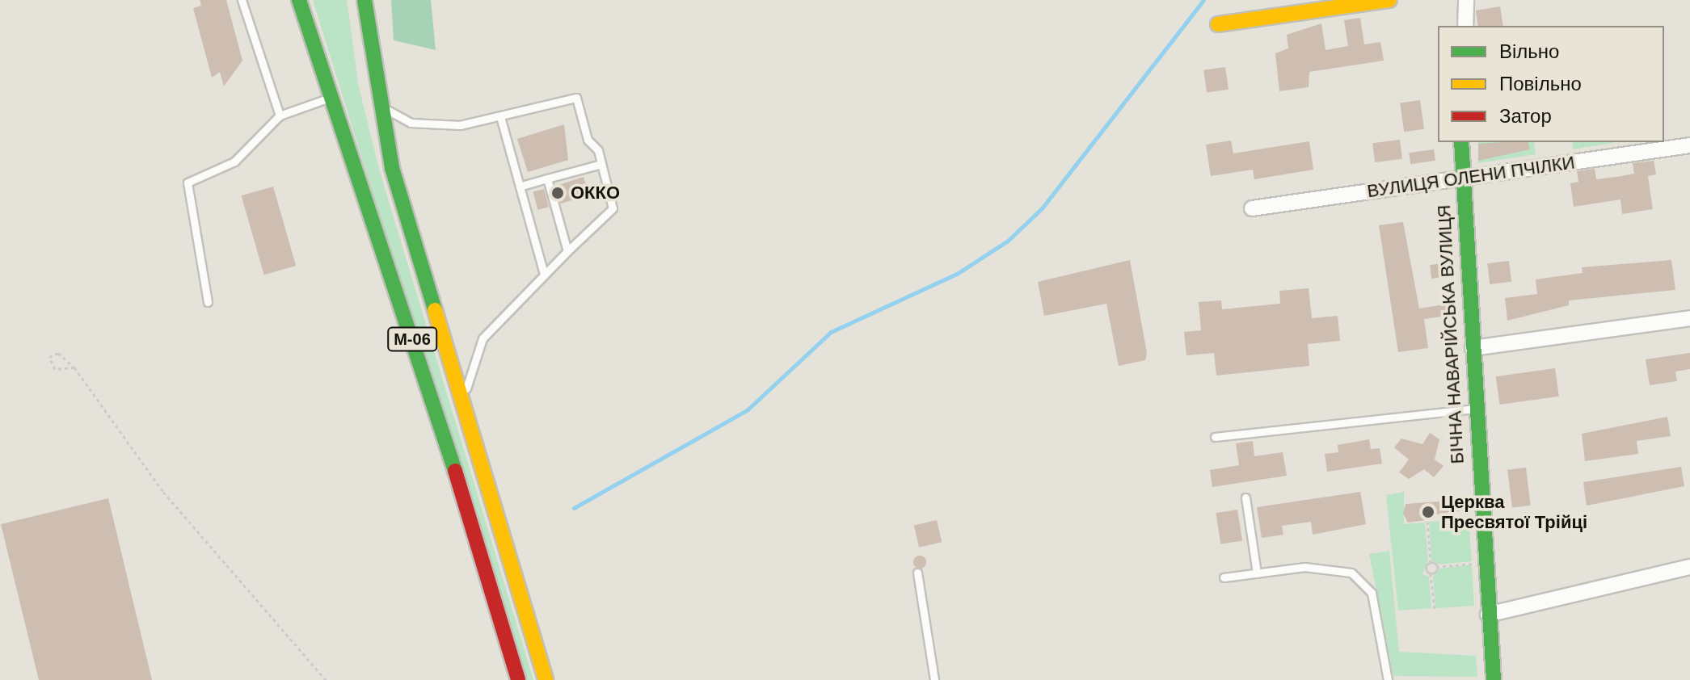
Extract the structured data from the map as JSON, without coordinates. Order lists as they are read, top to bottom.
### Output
{
  "streets": {
    "main road": ["БІЧНА НАВАРІЙСЬКА ВУЛИЦЯ", "М-06"],
    "street": ["ВУЛИЦЯ ОЛЕНИ ПЧІЛКИ"]
  },
  "crossings": [
    ["ВУЛИЦЯ ОЛЕНИ ПЧІЛКИ", "БІЧНА НАВАРІЙСЬКА ВУЛИЦЯ"]
  ],
  "places": ["ОККО", "Церква Пресвятої Трійці"],
  "legend": ["Вільно", "Повільно", "Затор"]
}
